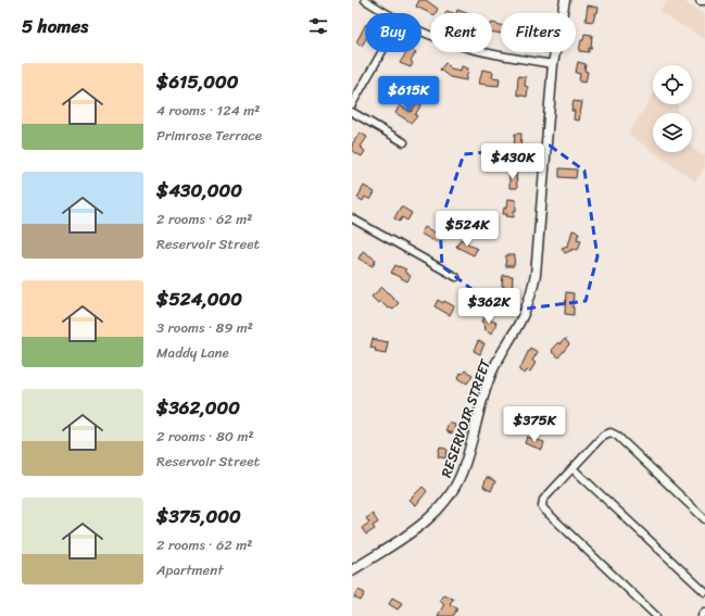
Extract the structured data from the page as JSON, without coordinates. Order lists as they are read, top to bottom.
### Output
{
  "streets": {
    "street": ["RESERVOIR STREET"]
  },
  "page": {
    "heading": "5 homes",
    "chip": ["Buy", "Rent", "Filters"],
    "list": [
      {
        "name": "$615,000",
        "note": "4 rooms · 124 m² · Primrose Terrace"
      },
      {
        "name": "$430,000",
        "note": "2 rooms · 62 m² · Reservoir Street"
      },
      {
        "name": "$524,000",
        "note": "3 rooms · 89 m² · Maddy Lane"
      },
      {
        "name": "$362,000",
        "note": "2 rooms · 80 m² · Reservoir Street"
      },
      {
        "name": "$375,000",
        "note": "2 rooms · 62 m² · Apartment"
      }
    ],
    "price": [
      "$615K",
      "$430K",
      "$524K",
      "$362K",
      "$375K"
    ]
  }
}
